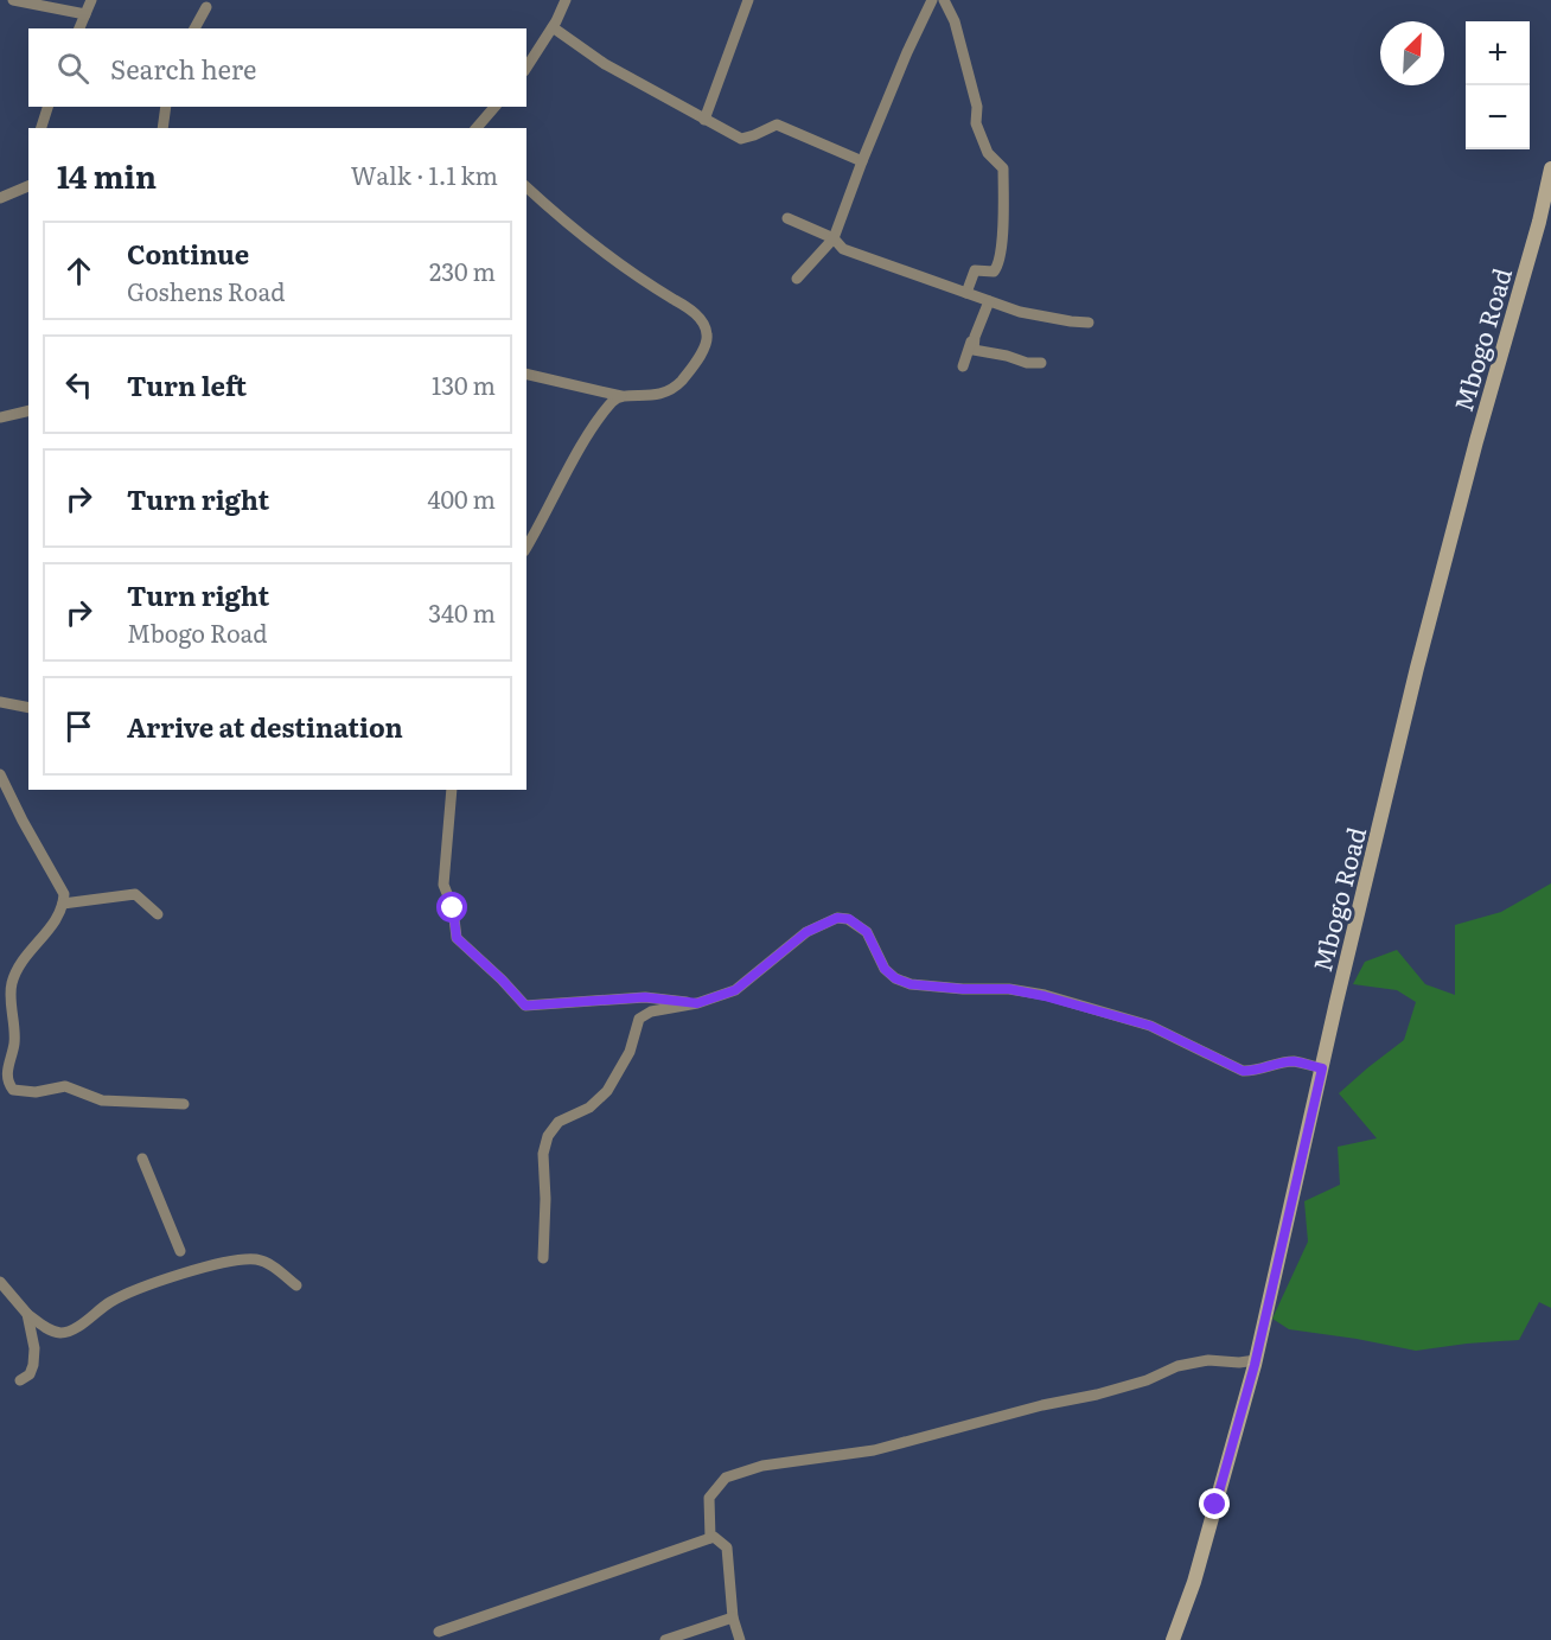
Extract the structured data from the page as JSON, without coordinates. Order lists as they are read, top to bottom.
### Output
{
  "streets": {
    "main road": ["Mbogo Road"]
  },
  "north": "top right",
  "page": {
    "map_buttons": ["+", "−"],
    "search": "Search here",
    "heading": ["14 min", "Walk · 1.1 km"],
    "list": [
      ["Continue", "Goshens Road", "230 m"],
      ["Turn left", "130 m"],
      ["Turn right", "400 m"],
      ["Turn right", "Mbogo Road", "340 m"],
      "Arrive at destination"
    ]
  }
}
